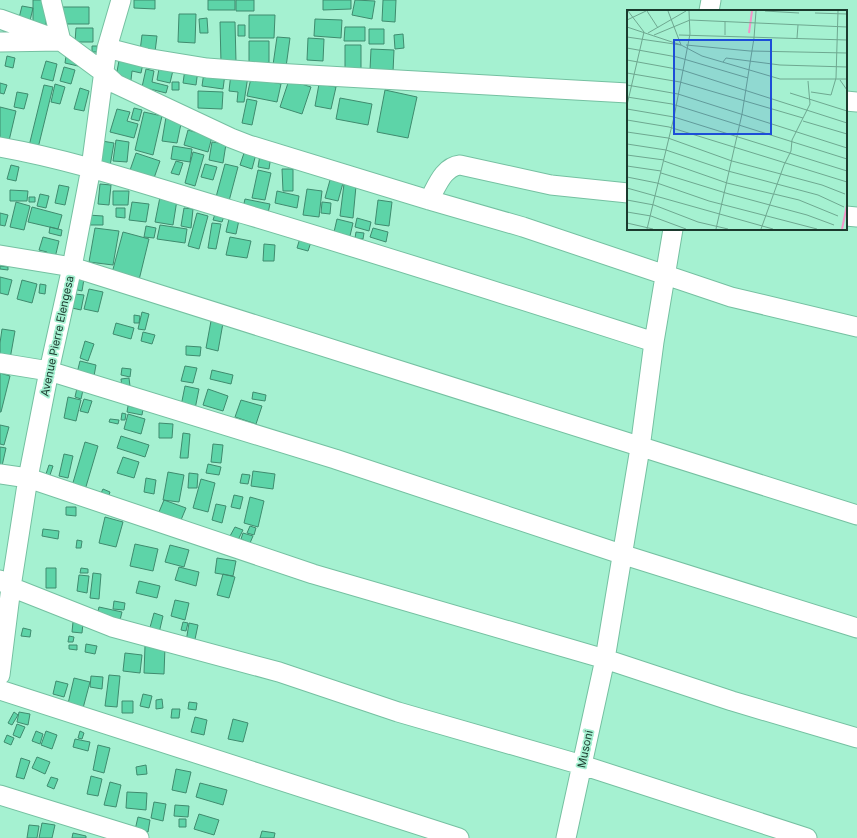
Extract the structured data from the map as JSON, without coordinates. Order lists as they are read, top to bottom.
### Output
{
  "streets": {
    "street": ["Avenue Pierre Elengesa", "Musoni"]
  }
}
